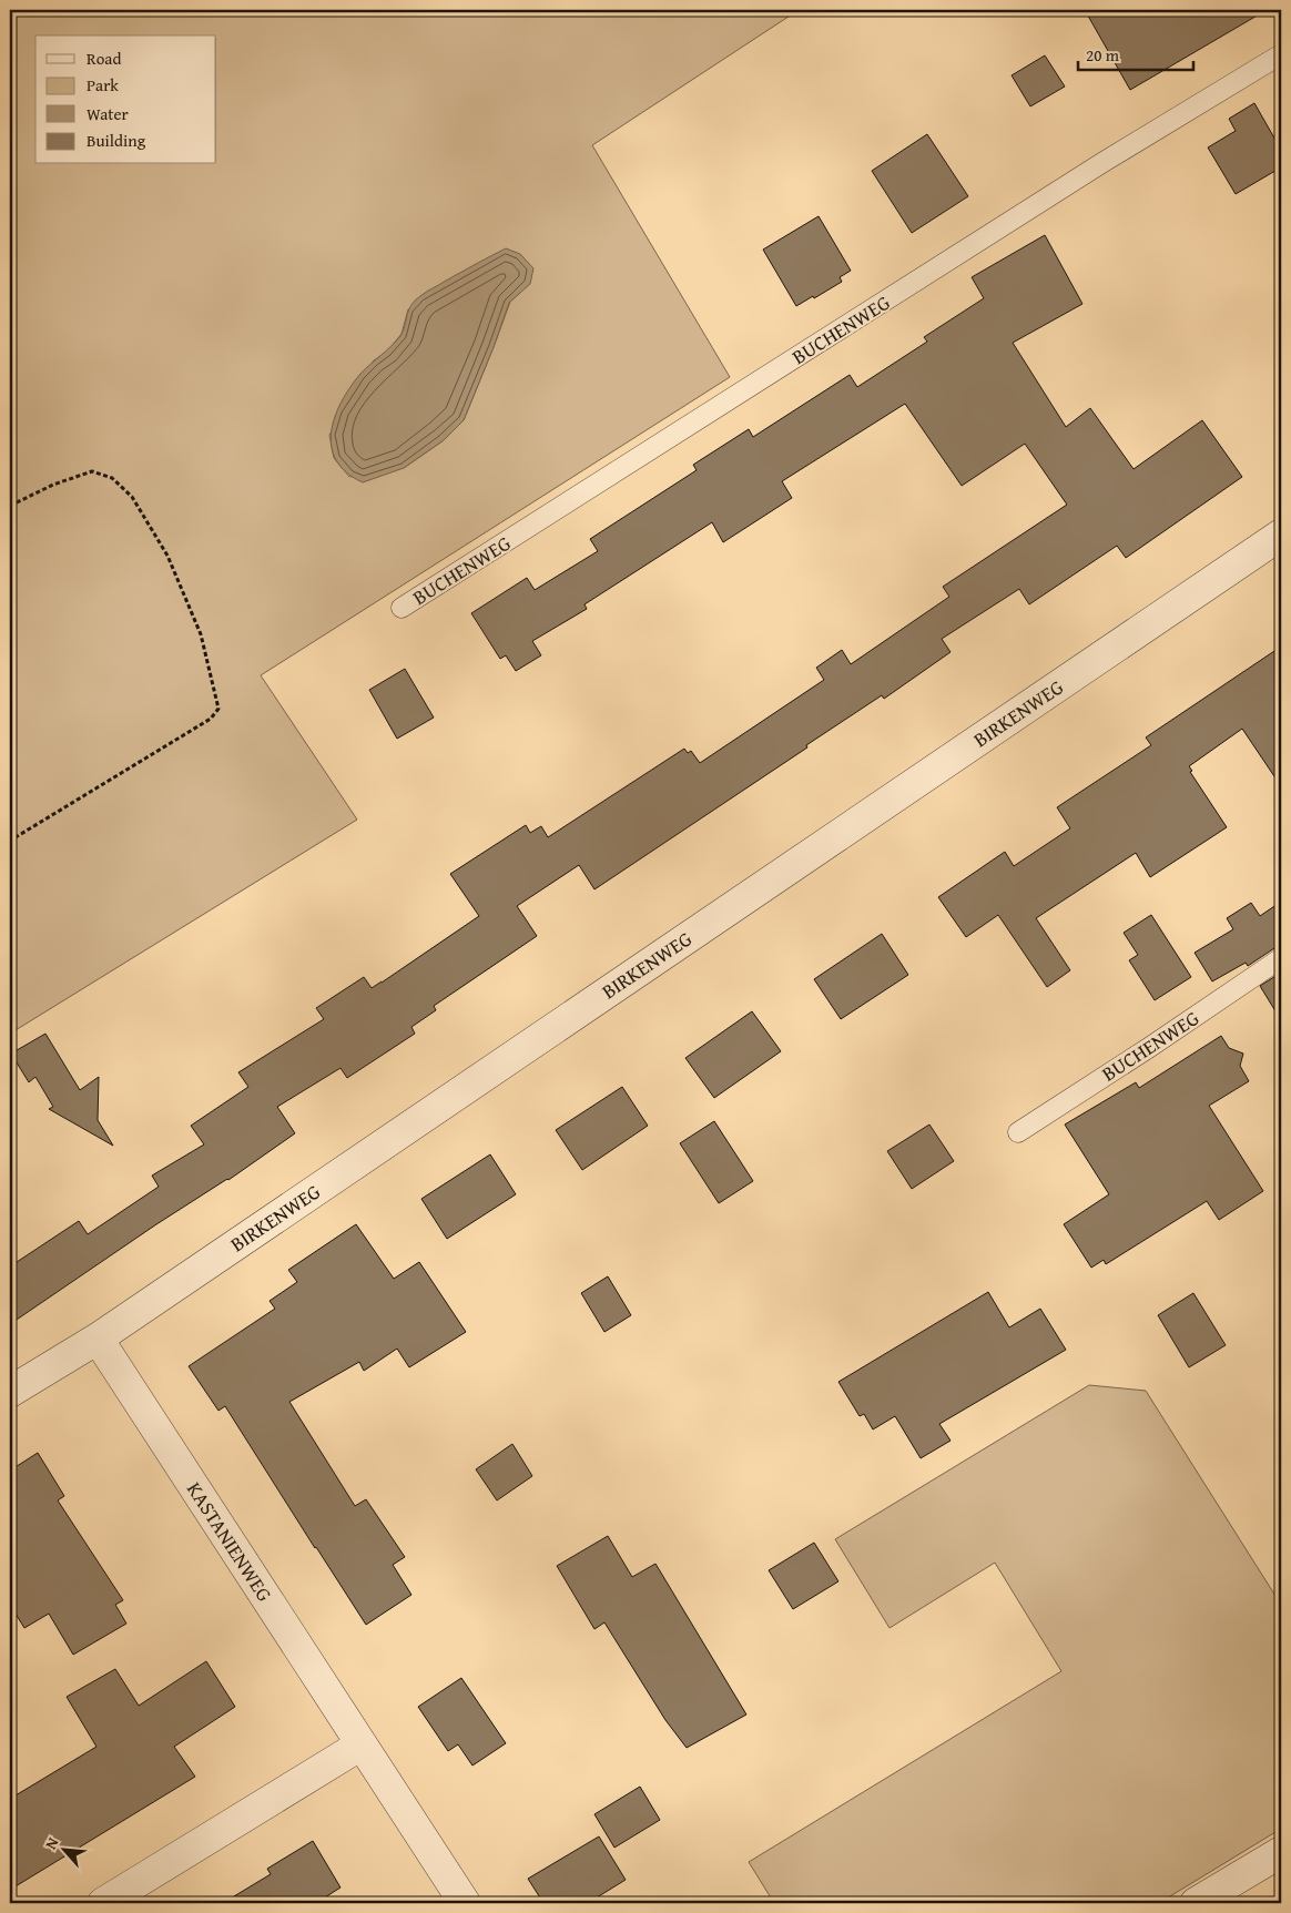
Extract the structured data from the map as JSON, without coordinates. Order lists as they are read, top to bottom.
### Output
{
  "streets": {
    "street": ["BIRKENWEG", "KASTANIENWEG"],
    "lane": ["BUCHENWEG"]
  },
  "crossings": [
    ["BIRKENWEG", "KASTANIENWEG"]
  ],
  "legend": [
    "Road",
    "Park",
    "Water",
    "Building"
  ],
  "scale_bar": "20 m",
  "north": "top left"
}
